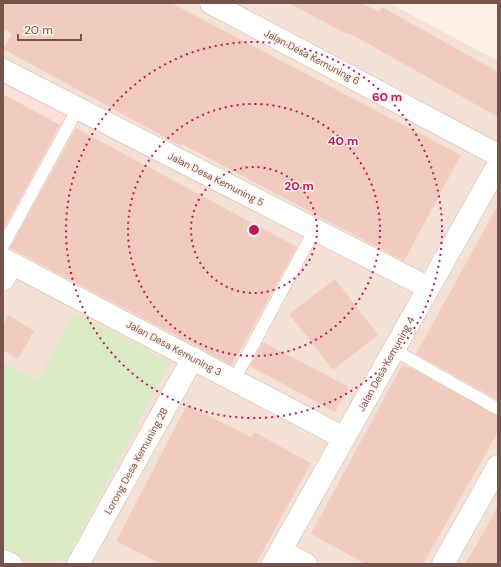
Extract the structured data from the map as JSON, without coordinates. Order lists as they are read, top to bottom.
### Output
{
  "streets": {
    "street": [
      "Jalan Desa Kemuning 6",
      "Jalan Desa Kemuning 5",
      "Jalan Desa Kemuning 3",
      "Jalan Desa Kemuning 4",
      "Lorong Desa Kemuning 2B"
    ]
  },
  "crossings": [
    ["Jalan Desa Kemuning 5", "Jalan Desa Kemuning 4"],
    ["Jalan Desa Kemuning 3", "Jalan Desa Kemuning 4"],
    ["Jalan Desa Kemuning 3", "Lorong Desa Kemuning 2B"]
  ],
  "scale_bar": "20 m",
  "rings": ["60 m", "40 m", "20 m"]
}
